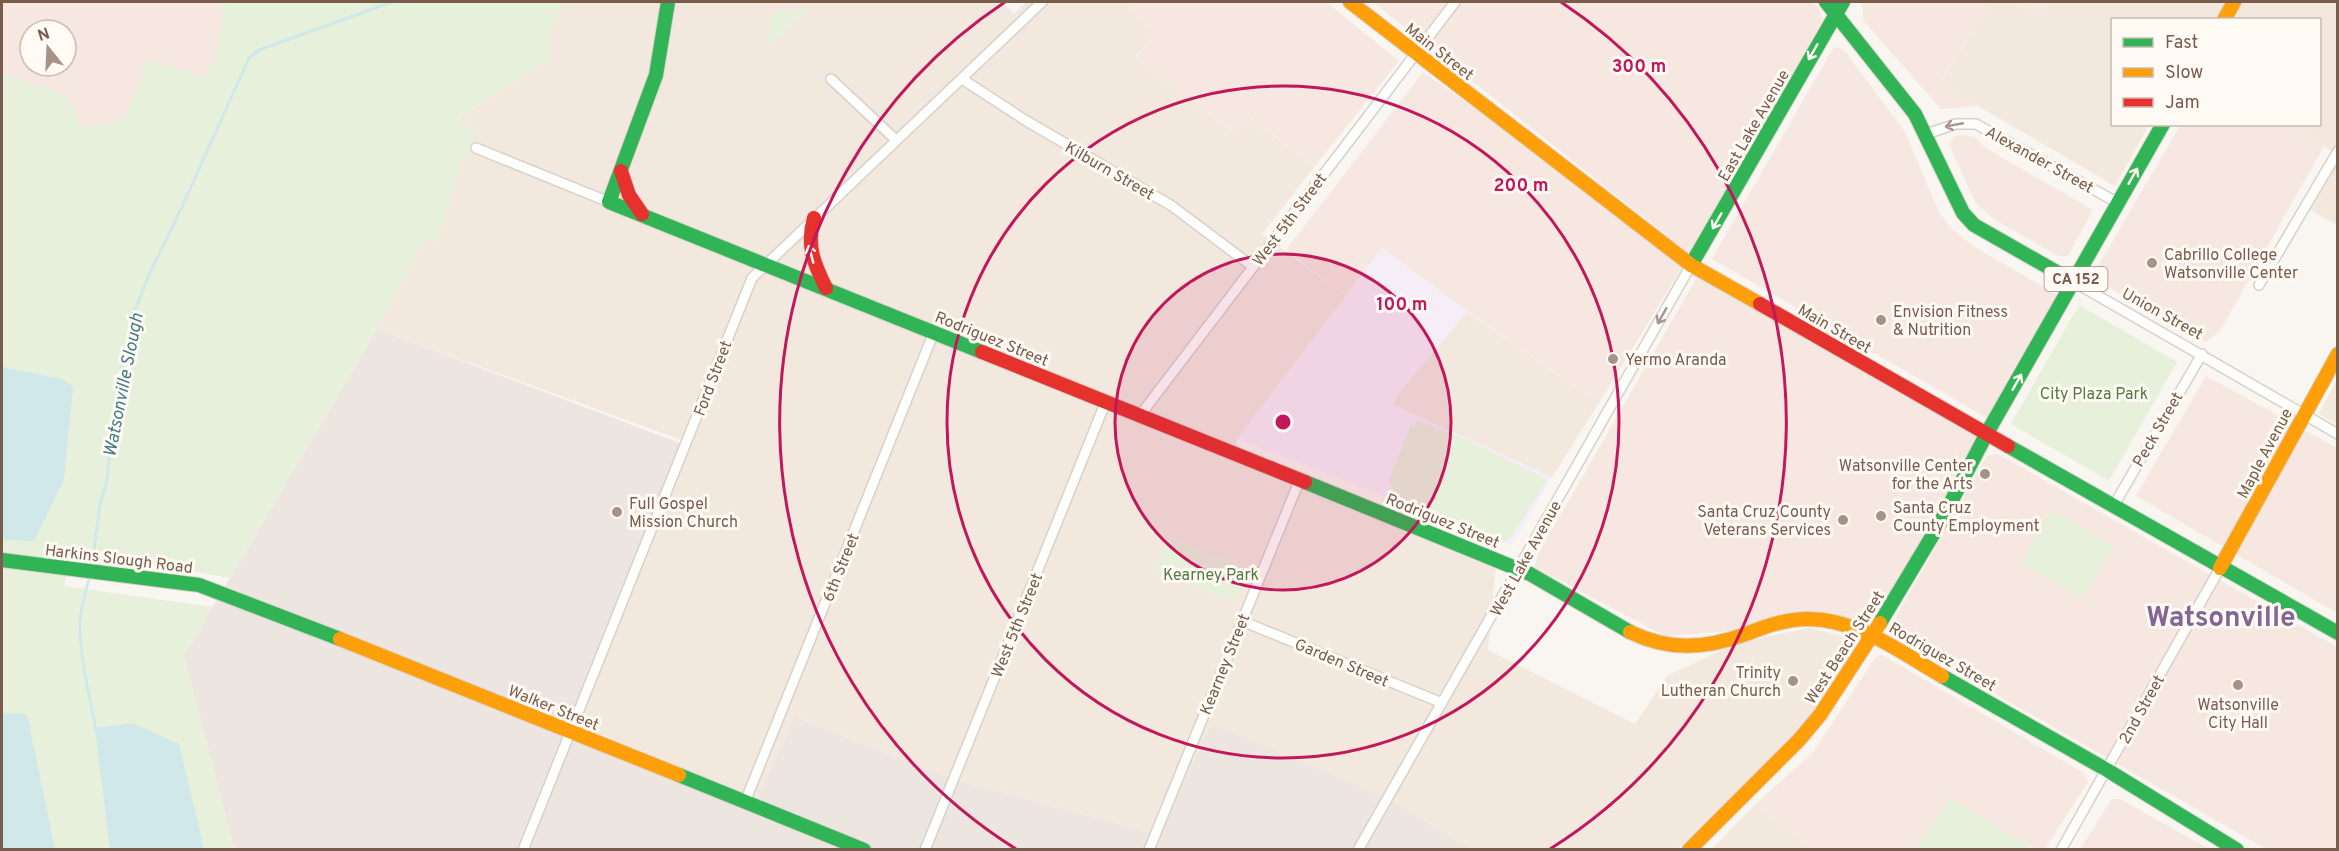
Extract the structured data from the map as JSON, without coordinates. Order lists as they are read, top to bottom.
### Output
{
  "streets": {
    "main road": [
      "Main Street",
      "East Lake Avenue",
      "CA 152",
      "Union Street",
      "Rodriguez Street",
      "Maple Avenue",
      "Harkins Slough Road",
      "West Beach Street",
      "Walker Street"
    ],
    "street": [
      "Alexander Street",
      "Kilburn Street",
      "West 5th Street",
      "Ford Street",
      "Peck Street",
      "West Lake Avenue",
      "6th Street",
      "Garden Street",
      "Kearney Street",
      "2nd Street"
    ]
  },
  "crossings": [
    ["Main Street", "East Lake Avenue"],
    ["Main Street", "West 5th Street"],
    ["Main Street", "CA 152"],
    ["Main Street", "Peck Street"],
    ["Main Street", "Maple Avenue"],
    ["Main Street", "West Lake Avenue"],
    ["Main Street", "West Beach Street"],
    ["Main Street", "2nd Street"],
    ["East Lake Avenue", "Union Street"],
    ["East Lake Avenue", "West Lake Avenue"],
    ["Alexander Street", "CA 152"],
    ["Alexander Street", "Union Street"],
    ["Kilburn Street", "West 5th Street"],
    ["Kilburn Street", "Ford Street"],
    ["West 5th Street", "Rodriguez Street"],
    ["CA 152", "Union Street"],
    ["CA 152", "West Beach Street"],
    ["Union Street", "Peck Street"],
    ["Union Street", "Maple Avenue"],
    ["Rodriguez Street", "Ford Street"],
    ["Rodriguez Street", "West Lake Avenue"],
    ["Rodriguez Street", "6th Street"],
    ["Rodriguez Street", "West Beach Street"],
    ["Rodriguez Street", "Kearney Street"],
    ["Rodriguez Street", "2nd Street"],
    ["Ford Street", "Walker Street"],
    ["Maple Avenue", "2nd Street"],
    ["Harkins Slough Road", "Walker Street"],
    ["West Lake Avenue", "Garden Street"],
    ["6th Street", "Walker Street"],
    ["Garden Street", "Kearney Street"]
  ],
  "one_way": ["East Lake Avenue", "Alexander Street", "West Lake Avenue"],
  "districts": ["Watsonville"],
  "water": ["Watsonville Slough"],
  "parks": ["City Plaza Park", "Kearney Park"],
  "places": [
    "Cabrillo College Watsonville Center",
    "Envision Fitness & Nutrition",
    "Yermo Aranda",
    "Watsonville Center for the Arts",
    "Full Gospel Mission Church",
    "Santa Cruz County Employment",
    "Santa Cruz County Veterans Services",
    "Trinity Lutheran Church",
    "Watsonville City Hall"
  ],
  "legend": ["Fast", "Slow", "Jam"],
  "north": "top",
  "rings": ["300 m", "200 m", "100 m"]
}
